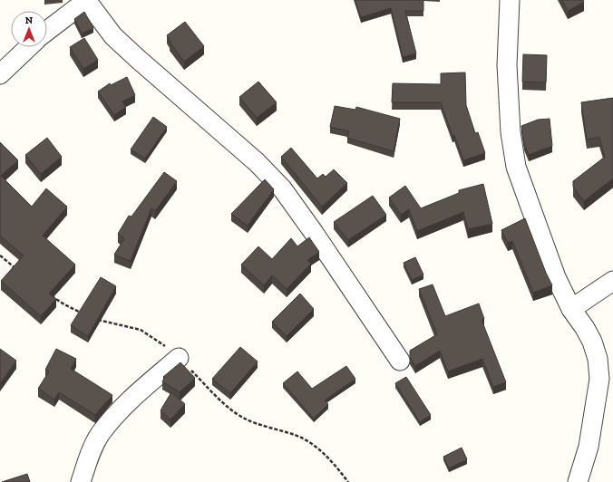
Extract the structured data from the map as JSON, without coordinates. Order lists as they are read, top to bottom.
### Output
{
  "north": "top"
}
